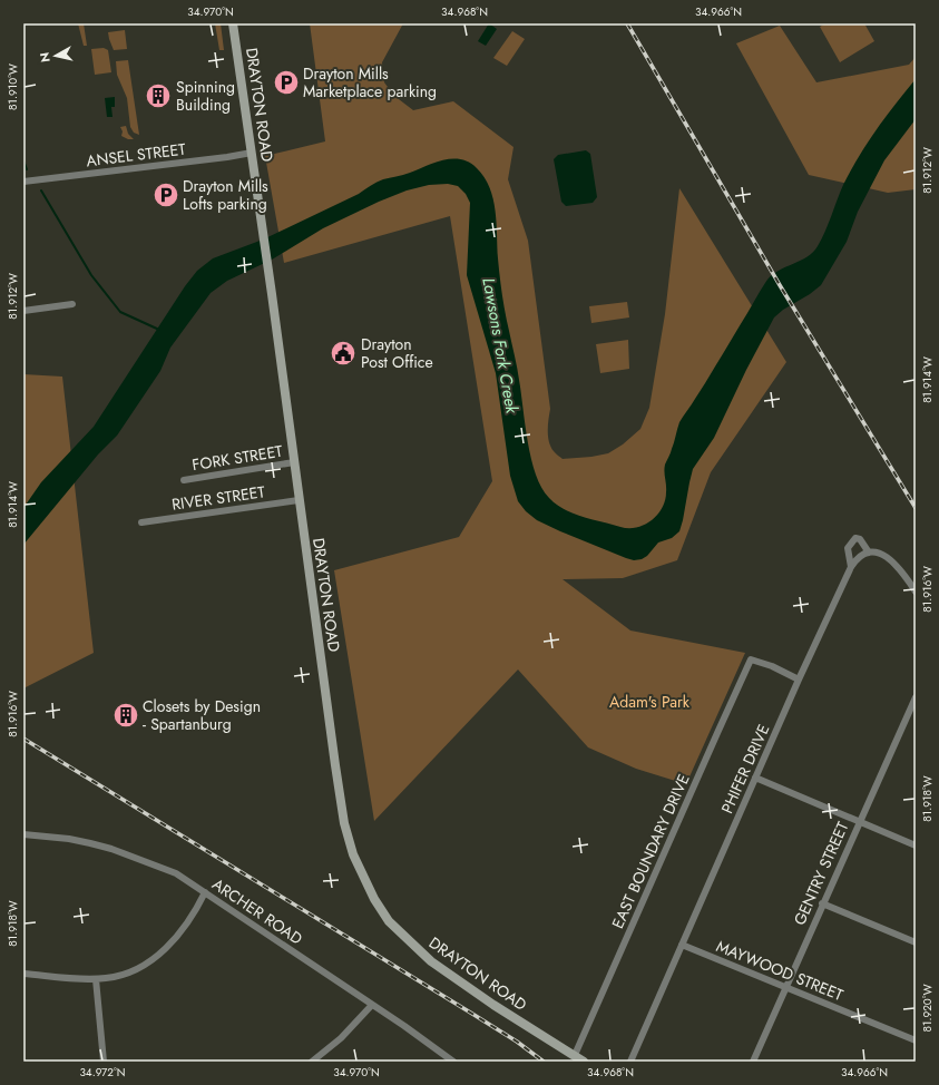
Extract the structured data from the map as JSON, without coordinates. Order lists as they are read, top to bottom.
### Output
{
  "streets": {
    "main road": ["DRAYTON ROAD"],
    "street": [
      "ANSEL STREET",
      "FORK STREET",
      "RIVER STREET",
      "PHIFER DRIVE",
      "EAST BOUNDARY DRIVE",
      "GENTRY STREET",
      "ARCHER ROAD",
      "MAYWOOD STREET"
    ]
  },
  "crossings": [
    ["DRAYTON ROAD", "ANSEL STREET"],
    ["DRAYTON ROAD", "FORK STREET"],
    ["DRAYTON ROAD", "RIVER STREET"],
    ["DRAYTON ROAD", "EAST BOUNDARY DRIVE"],
    ["PHIFER DRIVE", "EAST BOUNDARY DRIVE"],
    ["PHIFER DRIVE", "MAYWOOD STREET"],
    ["GENTRY STREET", "MAYWOOD STREET"]
  ],
  "water": ["Lawsons Fork Creek"],
  "parks": ["Adam's Park"],
  "places": {
    "parking": ["Drayton Mills Marketplace parking", "Drayton Mills Lofts parking"],
    "building": ["Spinning Building", "Closets by Design - Spartanburg"],
    "public building": ["Drayton Post Office"]
  },
  "north": "left",
  "coordinates": [
    "34.970°N",
    "34.968°N",
    "34.966°N",
    "81.910°W",
    "81.912°W",
    "81.914°W",
    "81.916°W",
    "81.918°W",
    "81.920°W",
    "34.972°N"
  ]
}
